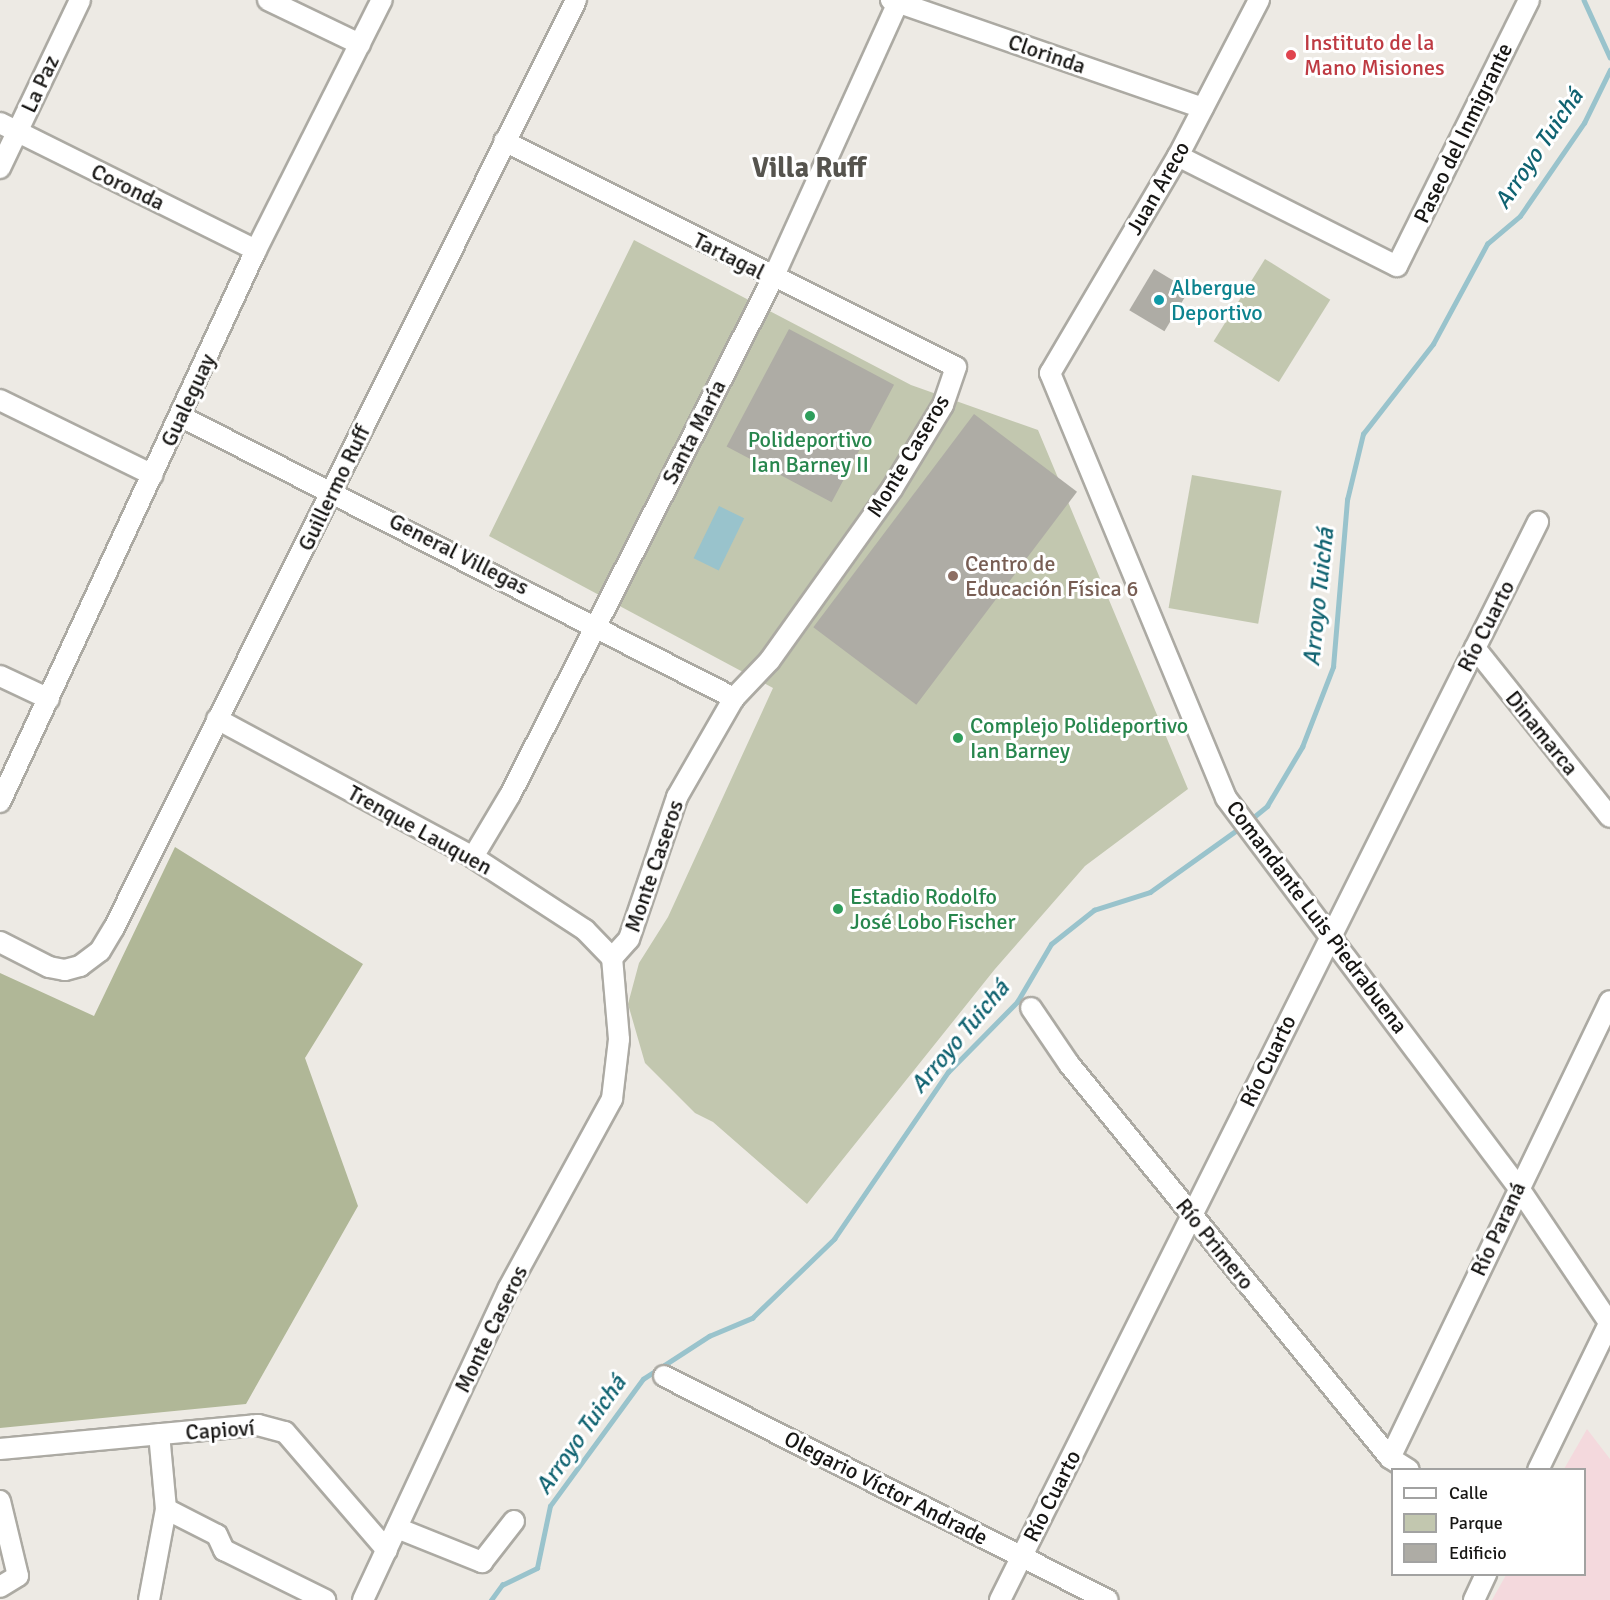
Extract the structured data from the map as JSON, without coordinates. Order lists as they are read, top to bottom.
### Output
{
  "streets": {
    "street": [
      "Clorinda",
      "La Paz",
      "Paseo del Inmigrante",
      "Coronda",
      "Juan Areco",
      "Tartagal",
      "Gualeguay",
      "Santa María",
      "Monte Caseros",
      "Guillermo Ruff",
      "General Villegas",
      "Río Cuarto",
      "Dinamarca",
      "Trenque Lauquen",
      "Comandante Luis Piedrabuena",
      "Río Paraná",
      "Río Primero",
      "Capioví",
      "Olegario Víctor Andrade"
    ]
  },
  "crossings": [
    ["Clorinda", "Juan Areco"],
    ["Clorinda", "Santa María"],
    ["La Paz", "Coronda"],
    ["Paseo del Inmigrante", "Juan Areco"],
    ["Coronda", "Gualeguay"],
    ["Juan Areco", "Comandante Luis Piedrabuena"],
    ["Tartagal", "Santa María"],
    ["Tartagal", "Monte Caseros"],
    ["Tartagal", "Guillermo Ruff"],
    ["Gualeguay", "General Villegas"],
    ["Santa María", "General Villegas"],
    ["Santa María", "Trenque Lauquen"],
    ["Monte Caseros", "General Villegas"],
    ["Monte Caseros", "Trenque Lauquen"],
    ["Monte Caseros", "Capioví"],
    ["Guillermo Ruff", "General Villegas"],
    ["Guillermo Ruff", "Trenque Lauquen"],
    ["Río Cuarto", "Dinamarca"],
    ["Río Cuarto", "Comandante Luis Piedrabuena"],
    ["Río Cuarto", "Río Primero"],
    ["Río Cuarto", "Olegario Víctor Andrade"],
    ["Comandante Luis Piedrabuena", "Río Paraná"],
    ["Río Paraná", "Río Primero"]
  ],
  "districts": ["Villa Ruff"],
  "water": ["Arroyo Tuichá"],
  "places": [
    "Instituto de la Mano Misiones",
    "Albergue Deportivo",
    "Polideportivo Ian Barney II",
    "Centro de Educación Física 6",
    "Complejo Polideportivo Ian Barney",
    "Estadio Rodolfo José Lobo Fischer"
  ],
  "legend": ["Calle", "Parque", "Edificio"]
}
